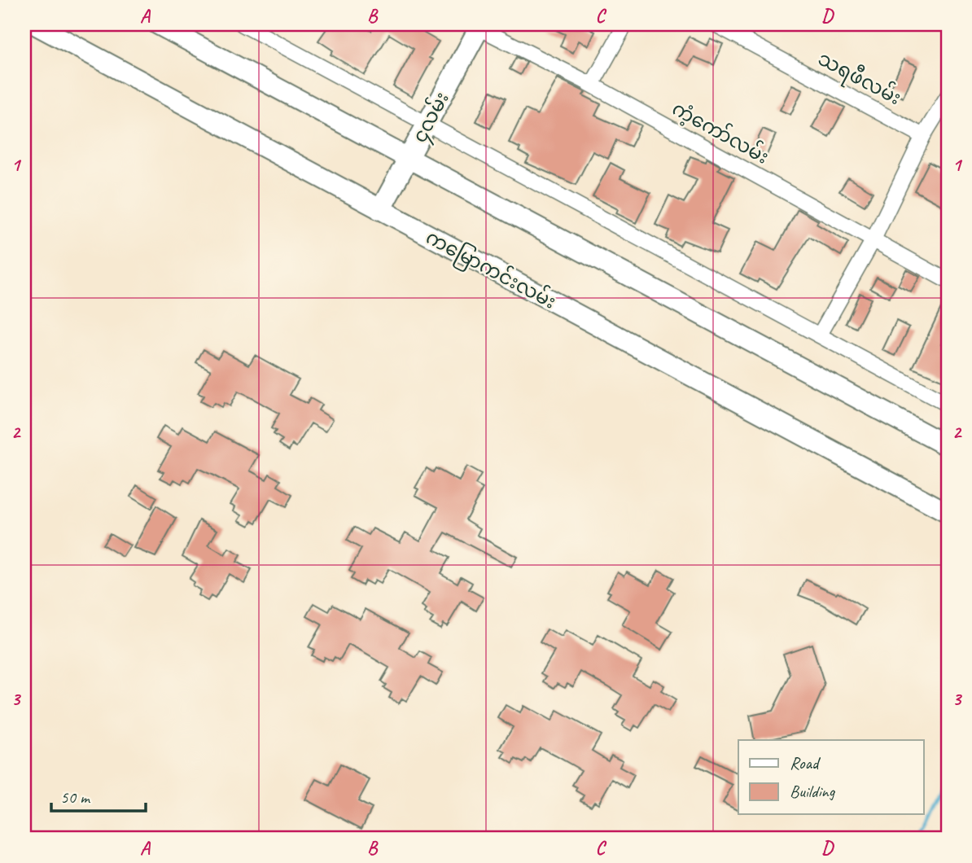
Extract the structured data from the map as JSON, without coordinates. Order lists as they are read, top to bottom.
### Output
{
  "streets": {
    "main road": ["၄လမ်း", "ကမြောကင်းလမ်း"],
    "street": ["သရဖီလမ်း", "ကံ့ကော်လမ်း"]
  },
  "crossings": [
    ["၄လမ်း", "ကံ့ကော်လမ်း"],
    ["၄လမ်း", "ကမြောကင်းလမ်း"]
  ],
  "legend": ["Road", "Building"],
  "scale_bar": "50 m",
  "grid": {
    "columns": [
      "A",
      "B",
      "C",
      "D"
    ],
    "rows": ["1", "2", "3"]
  }
}
